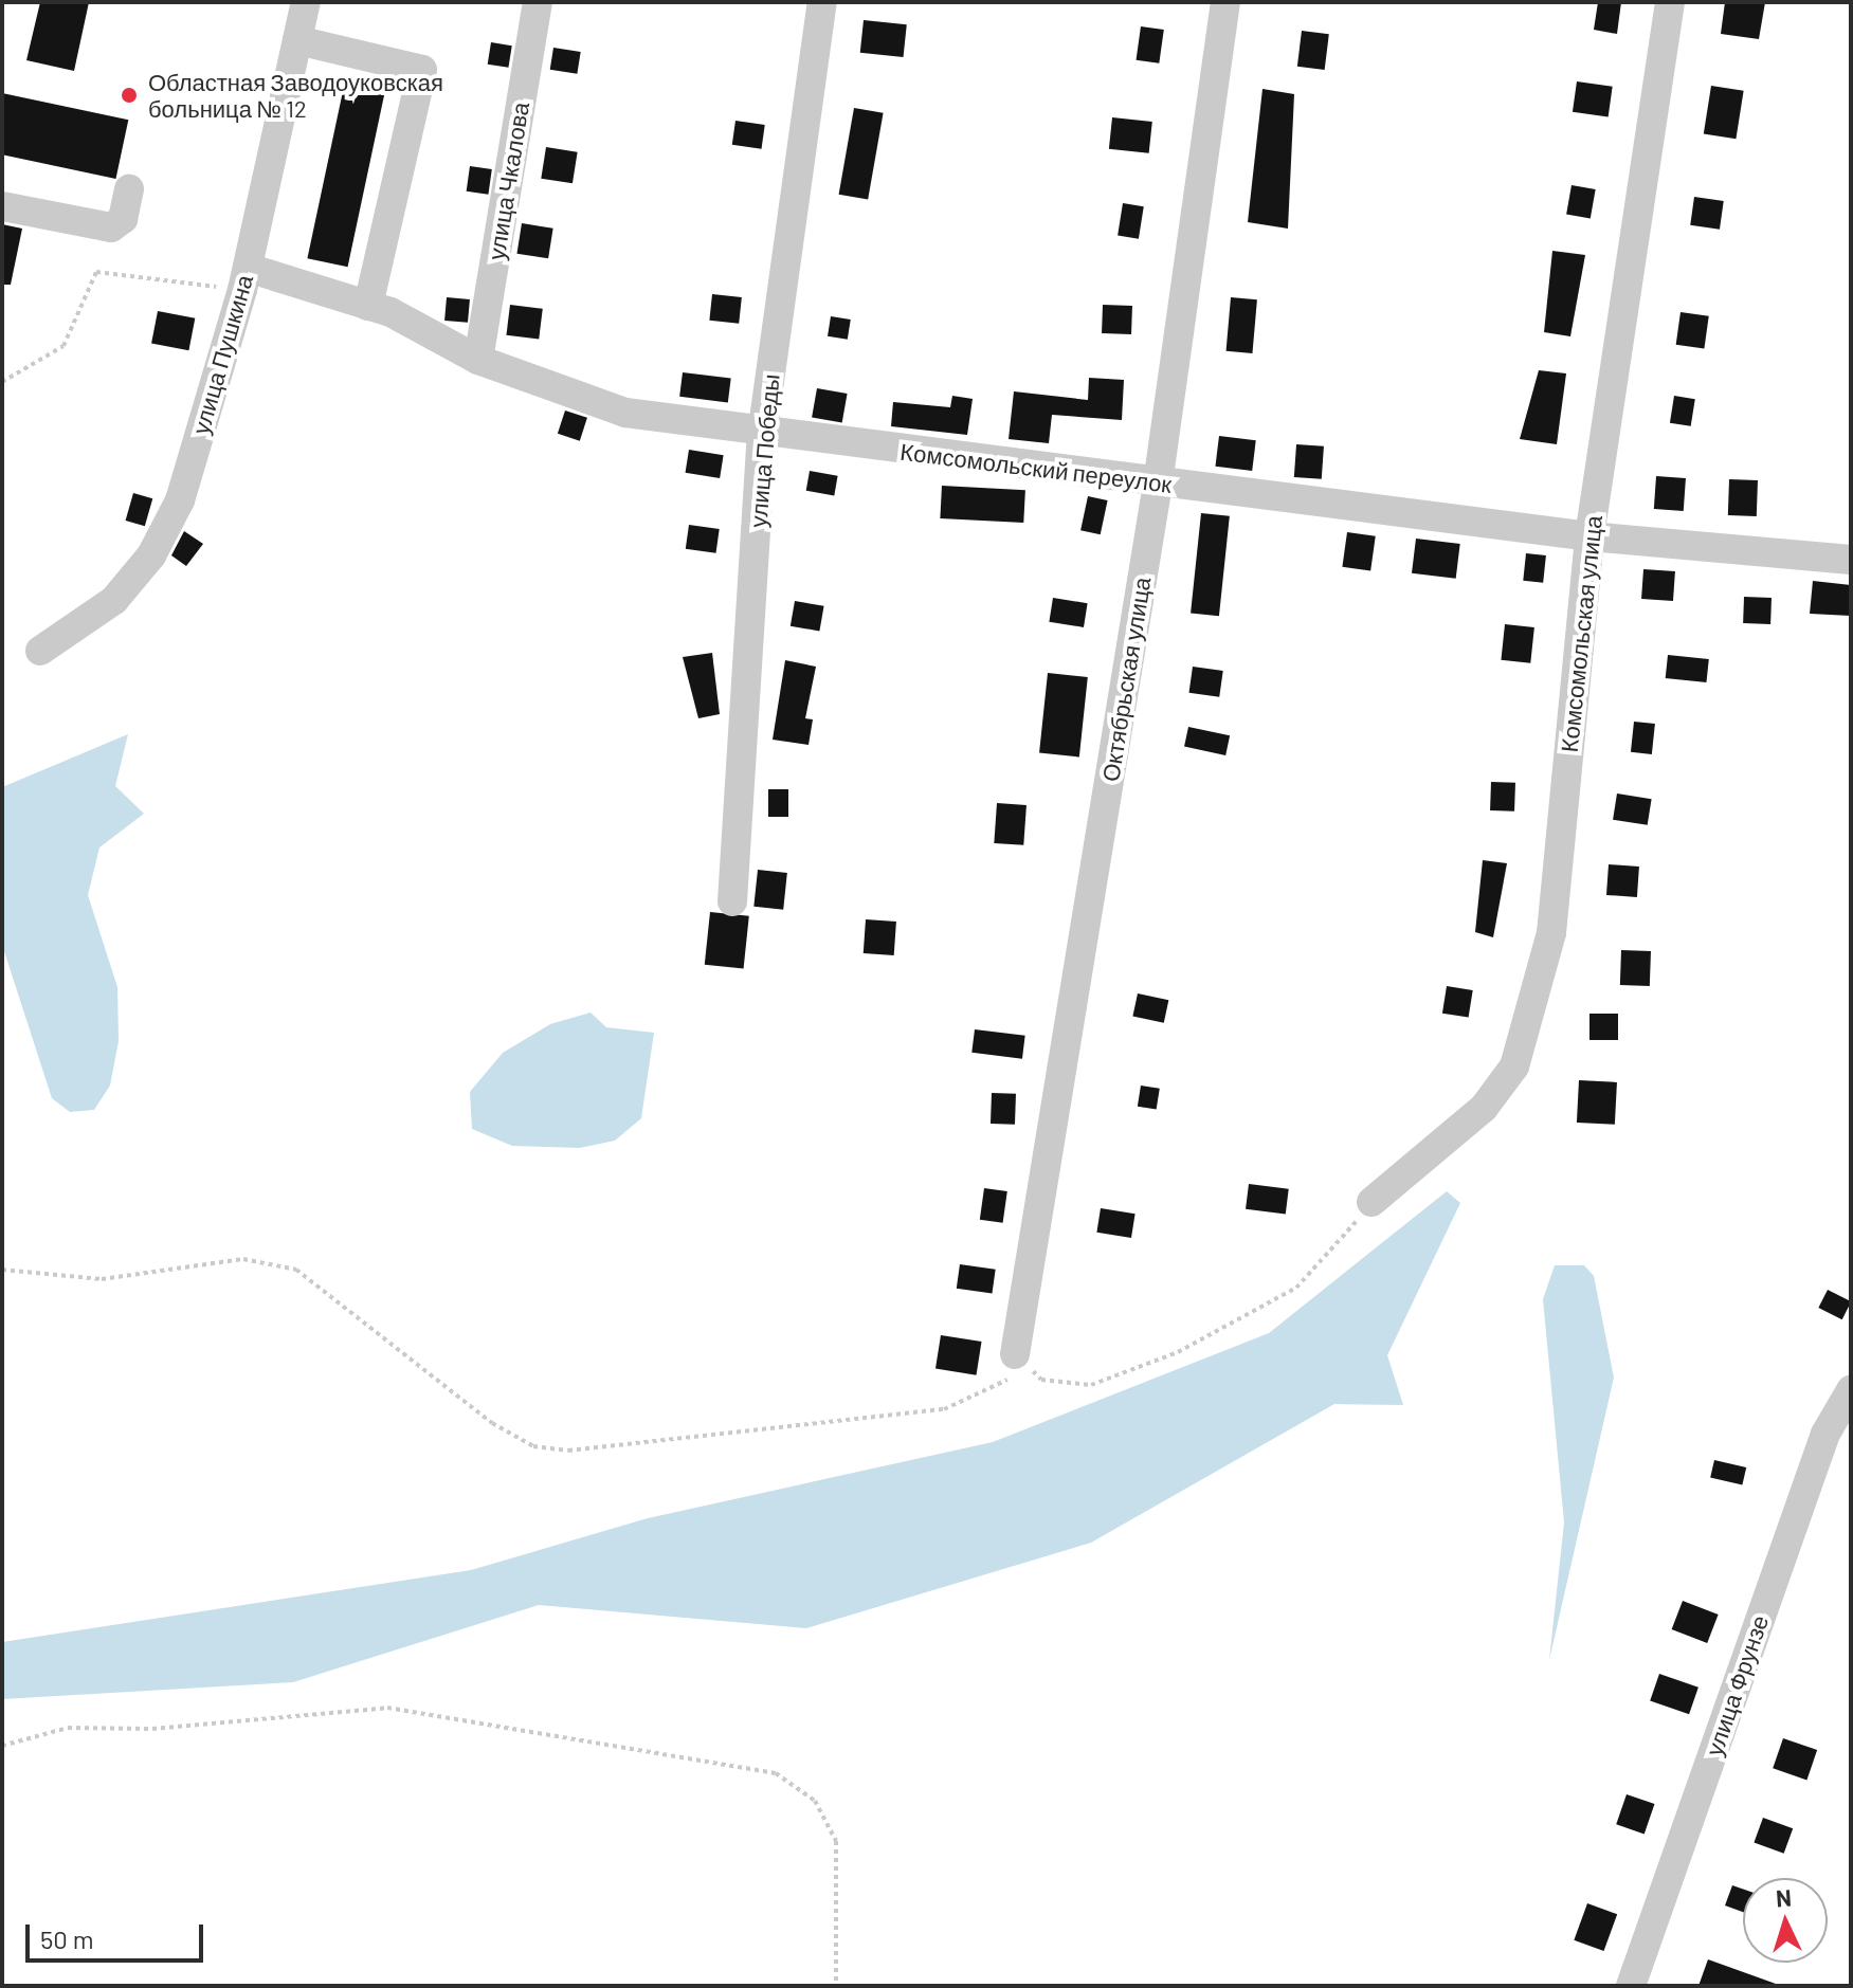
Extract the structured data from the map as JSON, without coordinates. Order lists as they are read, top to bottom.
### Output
{
  "streets": {
    "street": [
      "улица Чкалова",
      "улица Пушкина",
      "улица Победы",
      "Комсомольский переулок",
      "Комсомольская улица",
      "Октябрьская улица",
      "улица Фрунзе"
    ]
  },
  "crossings": [
    ["улица Чкалова", "Комсомольский переулок"],
    ["улица Пушкина", "Комсомольский переулок"],
    ["улица Победы", "Комсомольский переулок"],
    ["Комсомольский переулок", "Комсомольская улица"],
    ["Комсомольский переулок", "Октябрьская улица"]
  ],
  "places": ["Областная Заводоуковская больница № 12"],
  "scale_bar": "50 m",
  "north": "top"
}
